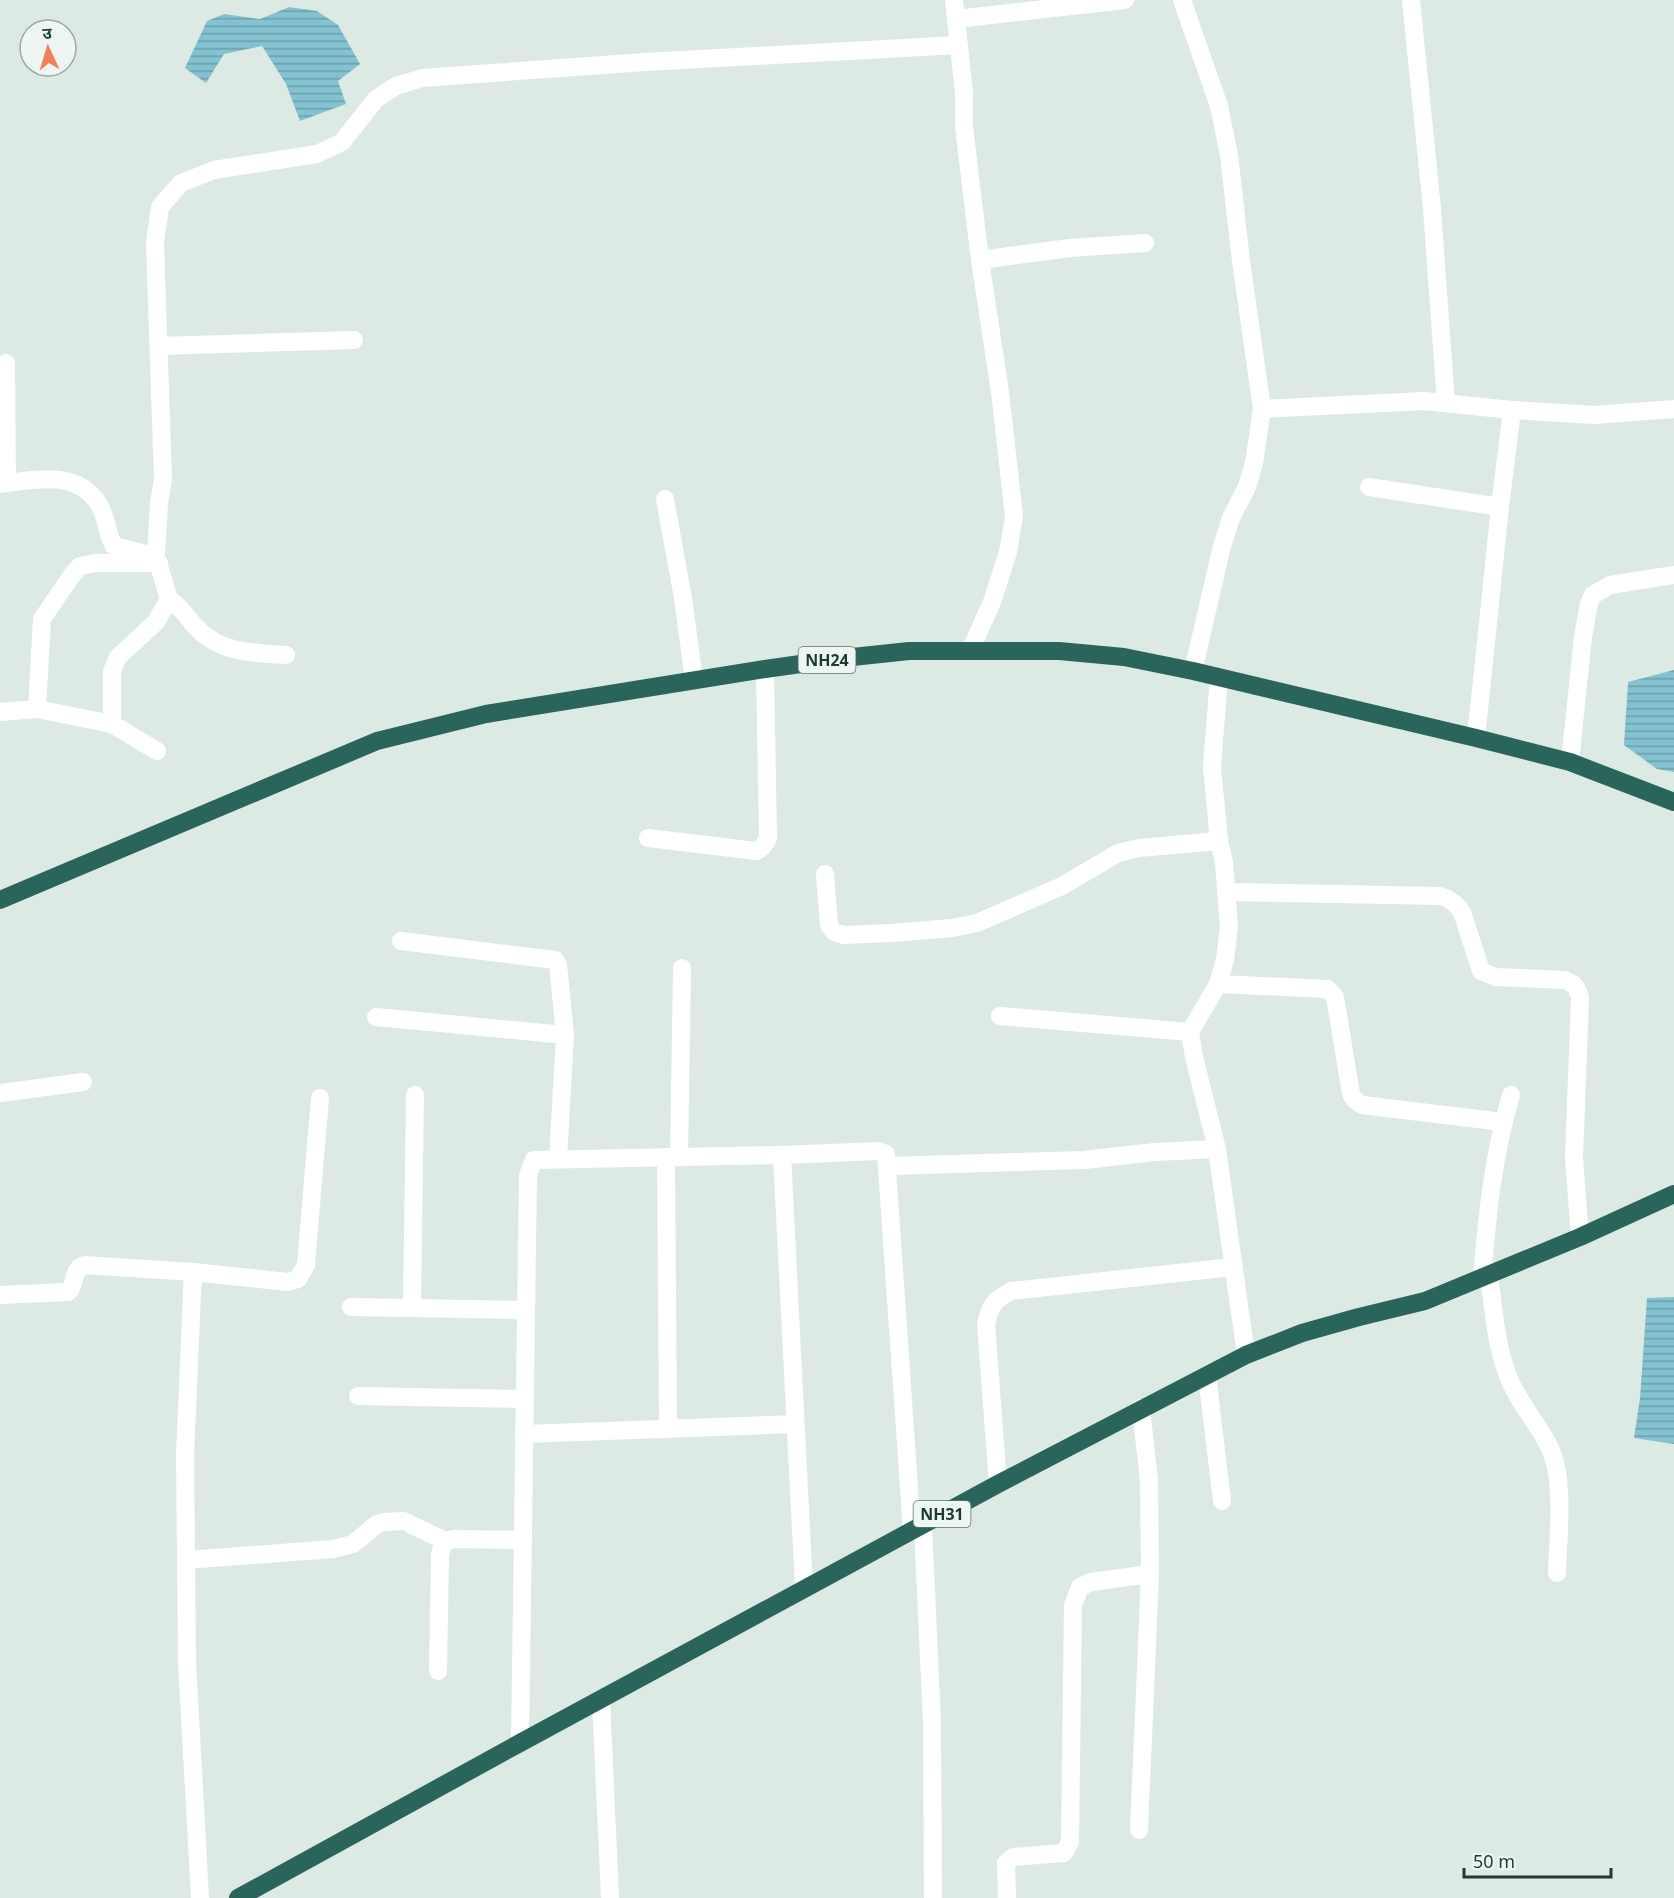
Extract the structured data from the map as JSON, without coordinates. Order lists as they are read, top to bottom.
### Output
{
  "streets": {
    "highway": ["NH24", "NH31"]
  },
  "scale_bar": "50 m",
  "north": "top"
}
